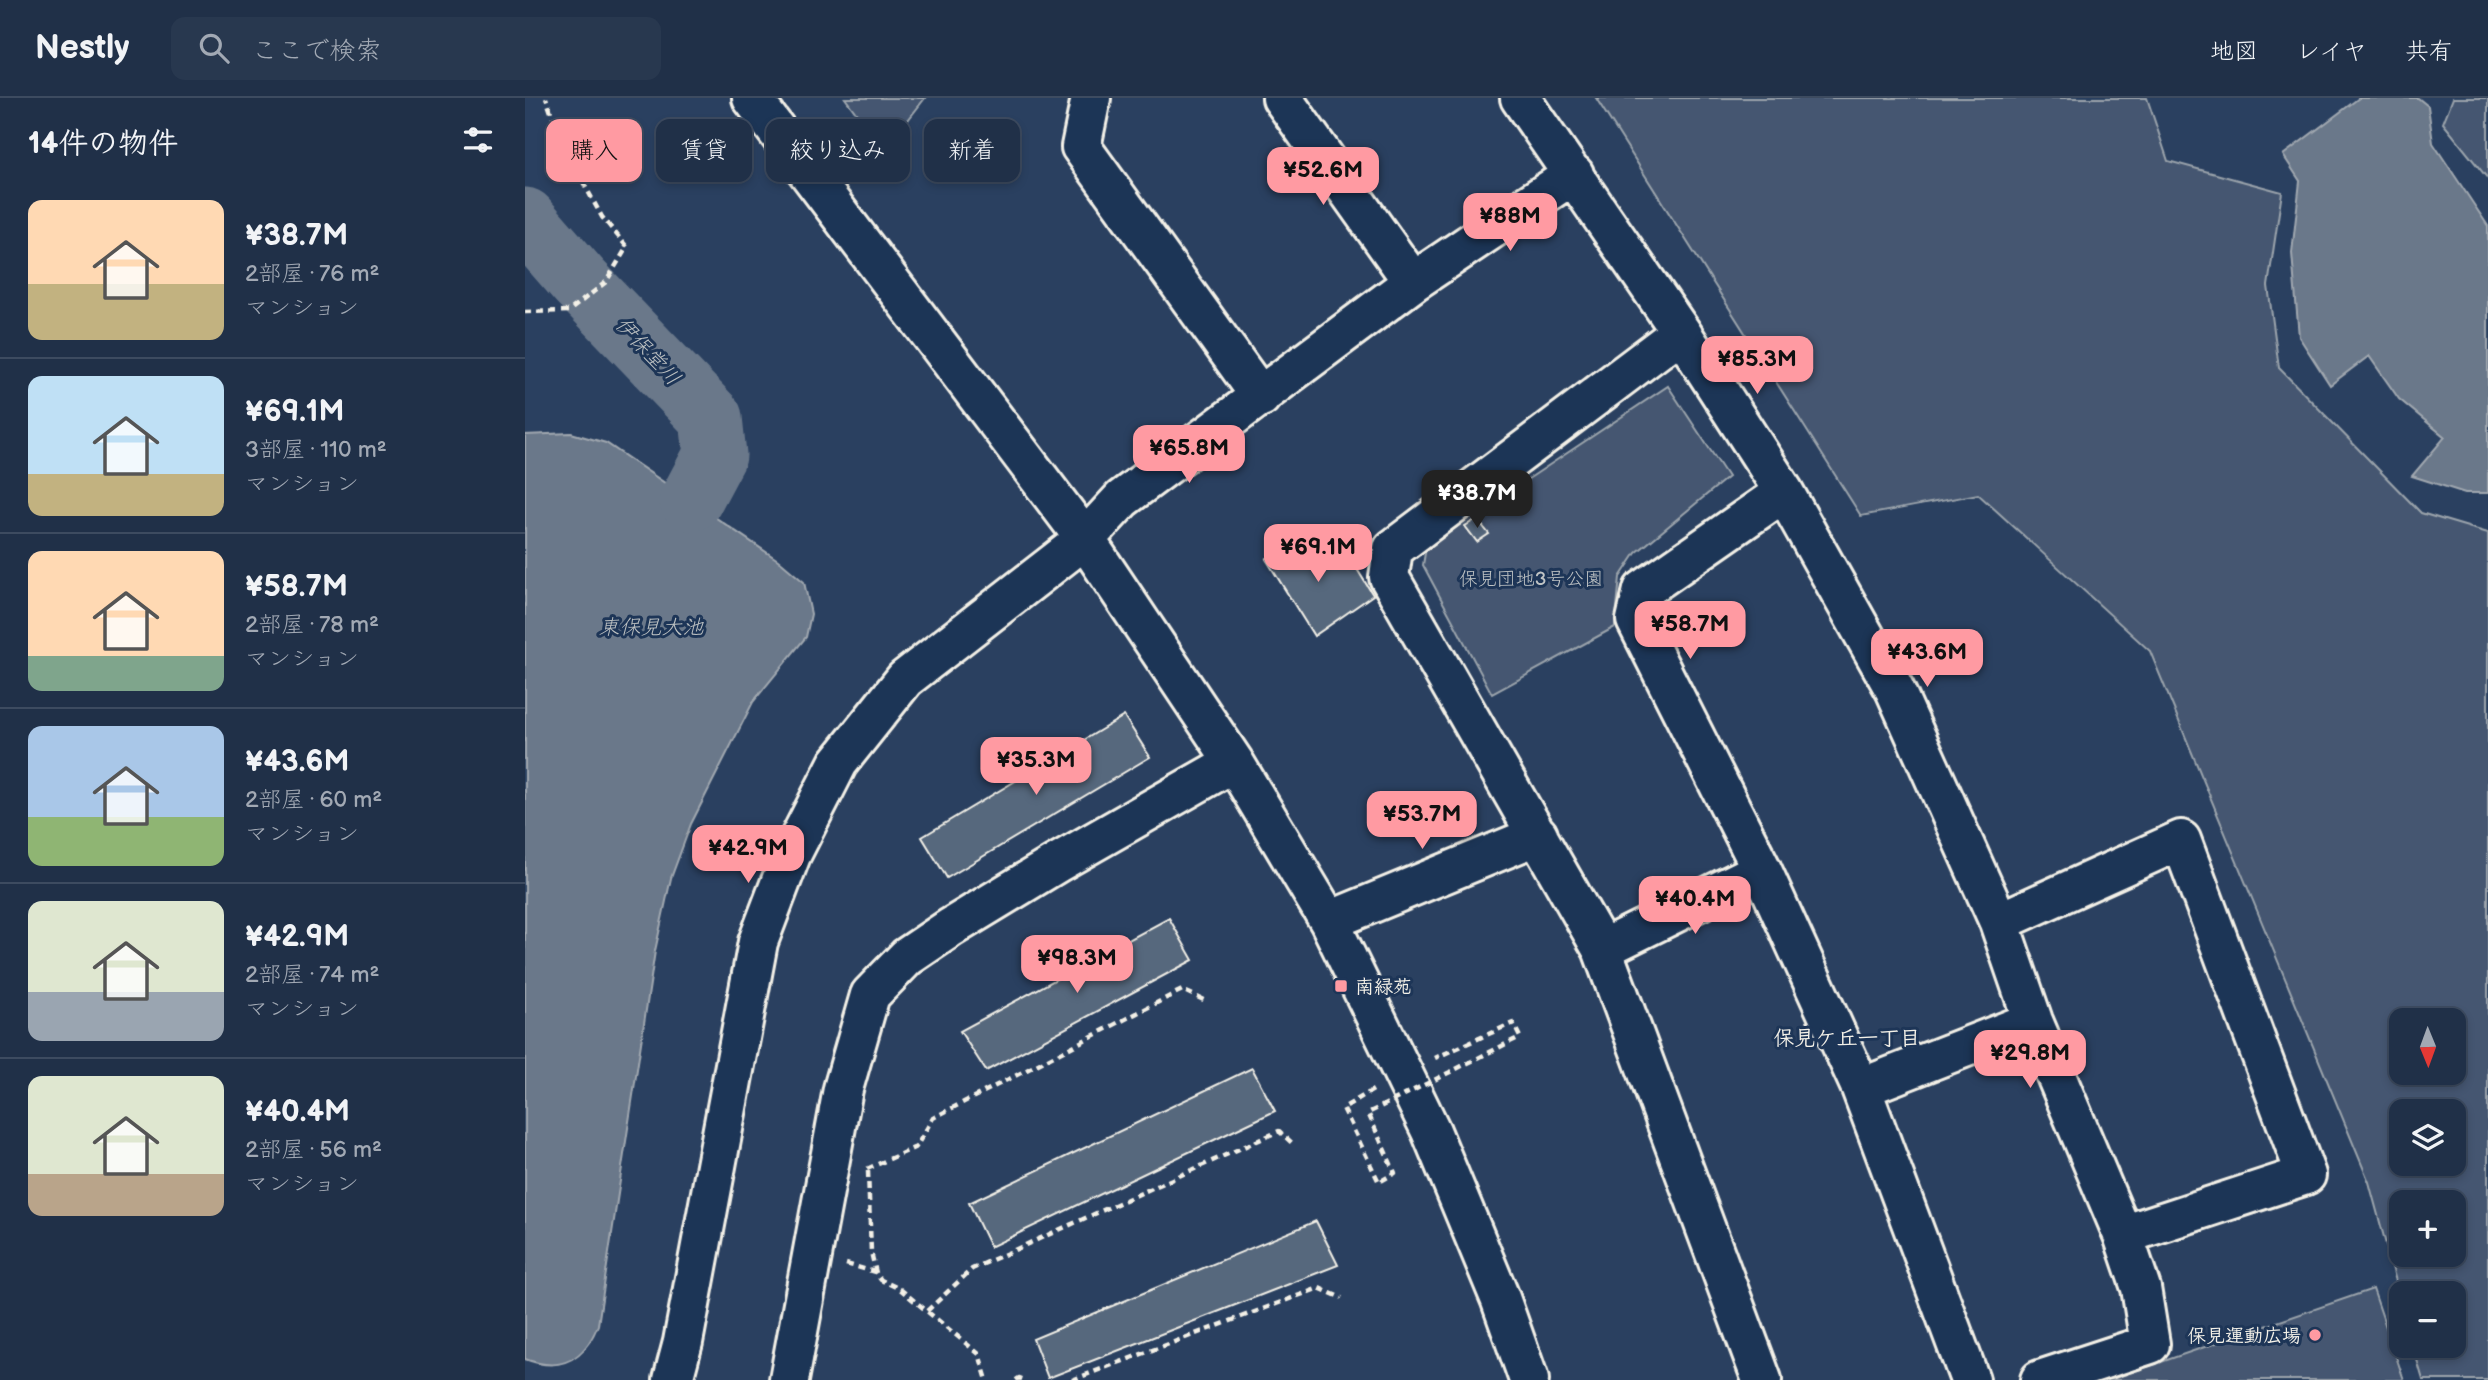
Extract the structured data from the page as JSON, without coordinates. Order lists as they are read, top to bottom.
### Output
{
  "districts": ["保見ケ丘一丁目"],
  "water": ["伊保堂川", "東保見大池"],
  "parks": ["保見団地3号公園"],
  "places": {
    "transit": ["南緑苑"],
    "other": ["保見運動広場"]
  },
  "north": "bottom",
  "page": {
    "header": "Nestly",
    "search": "ここで検索",
    "nav": ["地図", "レイヤ", "共有"],
    "heading": "14件の物件",
    "chip": [
      "購入",
      "賃貸",
      "絞り込み",
      "新着"
    ],
    "price": [
      "¥52.6M",
      "¥88M",
      "¥85.3M",
      "¥65.8M",
      "¥38.7M",
      "¥69.1M",
      "¥58.7M",
      "¥43.6M",
      "¥35.3M",
      "¥53.7M",
      "¥42.9M",
      "¥40.4M",
      "¥98.3M",
      "¥29.8M"
    ],
    "list": [
      {
        "name": "¥38.7M",
        "note": "2部屋 · 76 m² · マンション"
      },
      {
        "name": "¥69.1M",
        "note": "3部屋 · 110 m² · マンション"
      },
      {
        "name": "¥58.7M",
        "note": "2部屋 · 78 m² · マンション"
      },
      {
        "name": "¥43.6M",
        "note": "2部屋 · 60 m² · マンション"
      },
      {
        "name": "¥42.9M",
        "note": "2部屋 · 74 m² · マンション"
      },
      {
        "name": "¥40.4M",
        "note": "2部屋 · 56 m² · マンション"
      }
    ],
    "map_buttons": ["+", "−"]
  }
}
